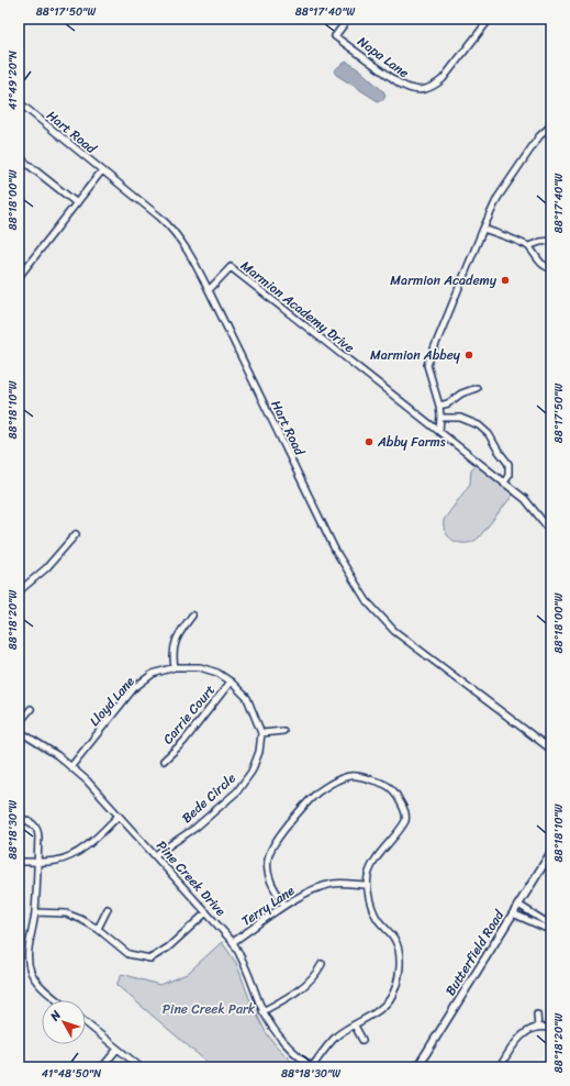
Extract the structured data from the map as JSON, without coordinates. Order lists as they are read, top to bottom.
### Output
{
  "streets": {
    "main road": ["Butterfield Road"],
    "street": [
      "Napa Lane",
      "Hart Road",
      "Marmion Academy Drive",
      "Lloyd Lane",
      "Carrie Court",
      "Bede Circle",
      "Pine Creek Drive",
      "Terry Lane"
    ]
  },
  "crossings": [
    ["Hart Road", "Marmion Academy Drive"],
    ["Lloyd Lane", "Pine Creek Drive"],
    ["Bede Circle", "Pine Creek Drive"],
    ["Pine Creek Drive", "Terry Lane"]
  ],
  "parks": ["Pine Creek Park"],
  "places": ["Marmion Academy", "Marmion Abbey", "Abby Farms"],
  "north": "top left",
  "coordinates": [
    "88°17'50\"W",
    "88°17'40\"W",
    "41°49'20\"N",
    "88°18'00\"W",
    "88°18'10\"W",
    "88°18'20\"W",
    "88°18'30\"W",
    "41°48'50\"N"
  ]
}
